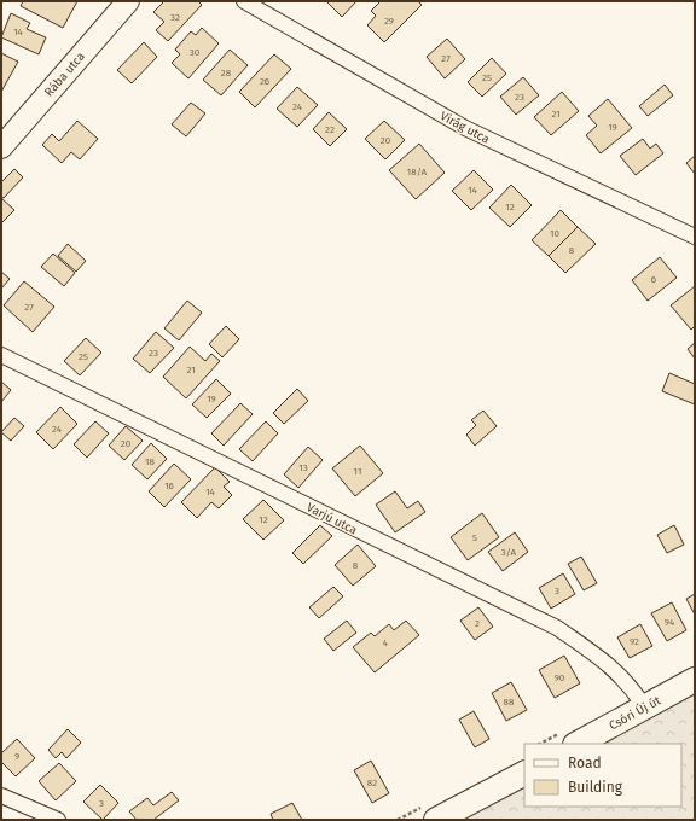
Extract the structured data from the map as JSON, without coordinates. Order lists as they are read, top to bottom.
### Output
{
  "streets": {
    "main road": ["Csóri Új út"],
    "street": ["Rába utca", "Virág utca", "Varjú utca"]
  },
  "crossings": [
    ["Varjú utca", "Csóri Új út"]
  ],
  "house_numbers": [
    "32",
    "29",
    "14",
    "30",
    "27",
    "28",
    "25",
    "26",
    "23",
    "24",
    "21",
    "19",
    "22",
    "20",
    "18/A",
    "14",
    "12",
    "10",
    "8",
    "6",
    "27",
    "23",
    "25",
    "21",
    "19",
    "24",
    "20",
    "18",
    "13",
    "11",
    "16",
    "14",
    "12",
    "5",
    "3/A",
    "8",
    "3",
    "94",
    "2",
    "92",
    "4",
    "90",
    "88",
    "9",
    "82",
    "3"
  ],
  "legend": ["Road", "Building"]
}
